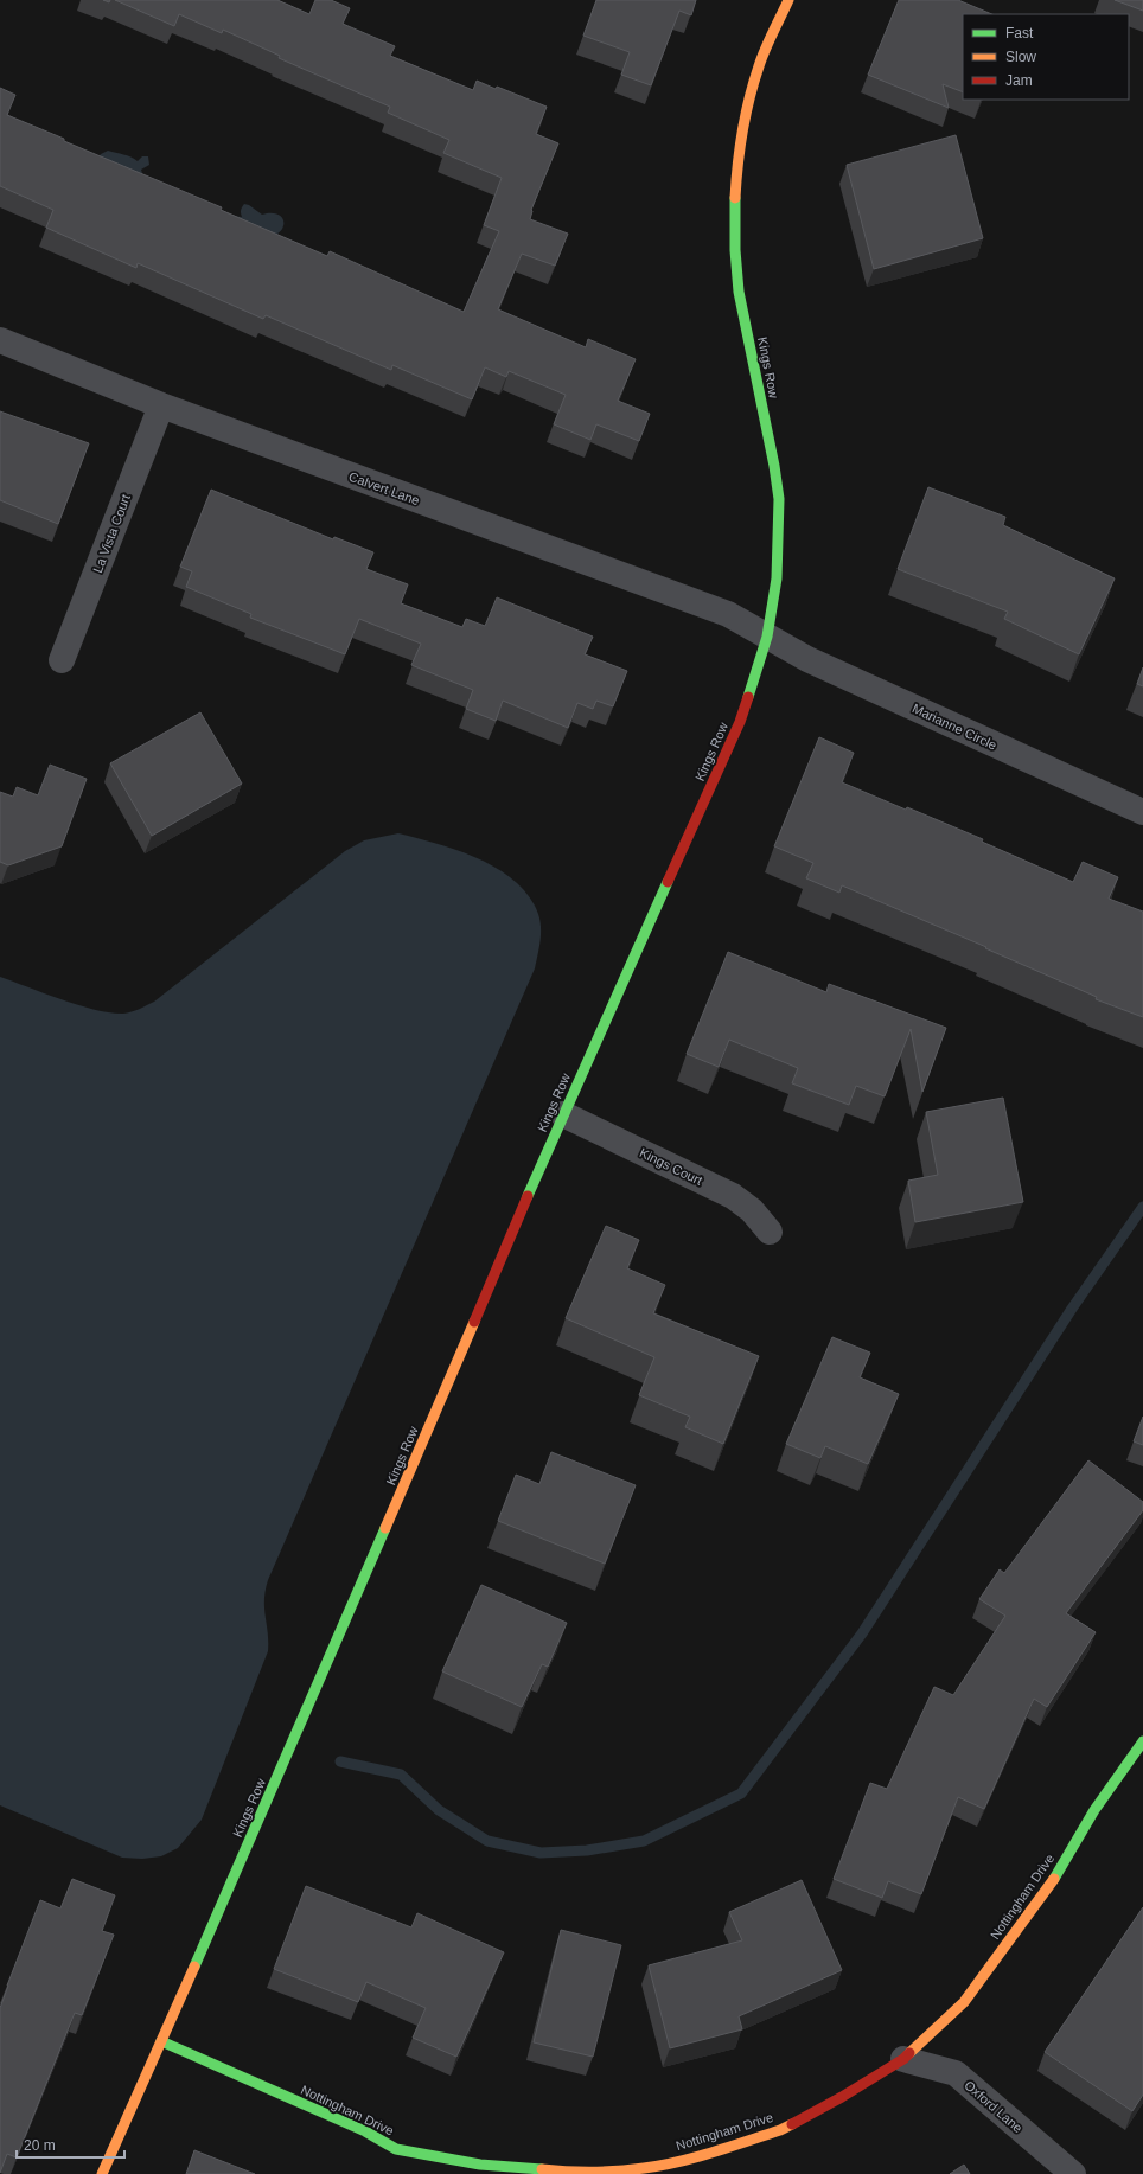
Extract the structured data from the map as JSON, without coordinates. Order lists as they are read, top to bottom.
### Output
{
  "streets": {
    "street": [
      "Kings Row",
      "Calvert Lane",
      "La Vista Court",
      "Marianne Circle",
      "Kings Court",
      "Nottingham Drive",
      "Oxford Lane"
    ]
  },
  "crossings": [
    ["Kings Row", "Calvert Lane"],
    ["Kings Row", "Marianne Circle"],
    ["Kings Row", "Kings Court"],
    ["Kings Row", "Nottingham Drive"],
    ["Calvert Lane", "La Vista Court"],
    ["Calvert Lane", "Marianne Circle"],
    ["Nottingham Drive", "Oxford Lane"]
  ],
  "legend": ["Fast", "Slow", "Jam"],
  "scale_bar": "20 m"
}
